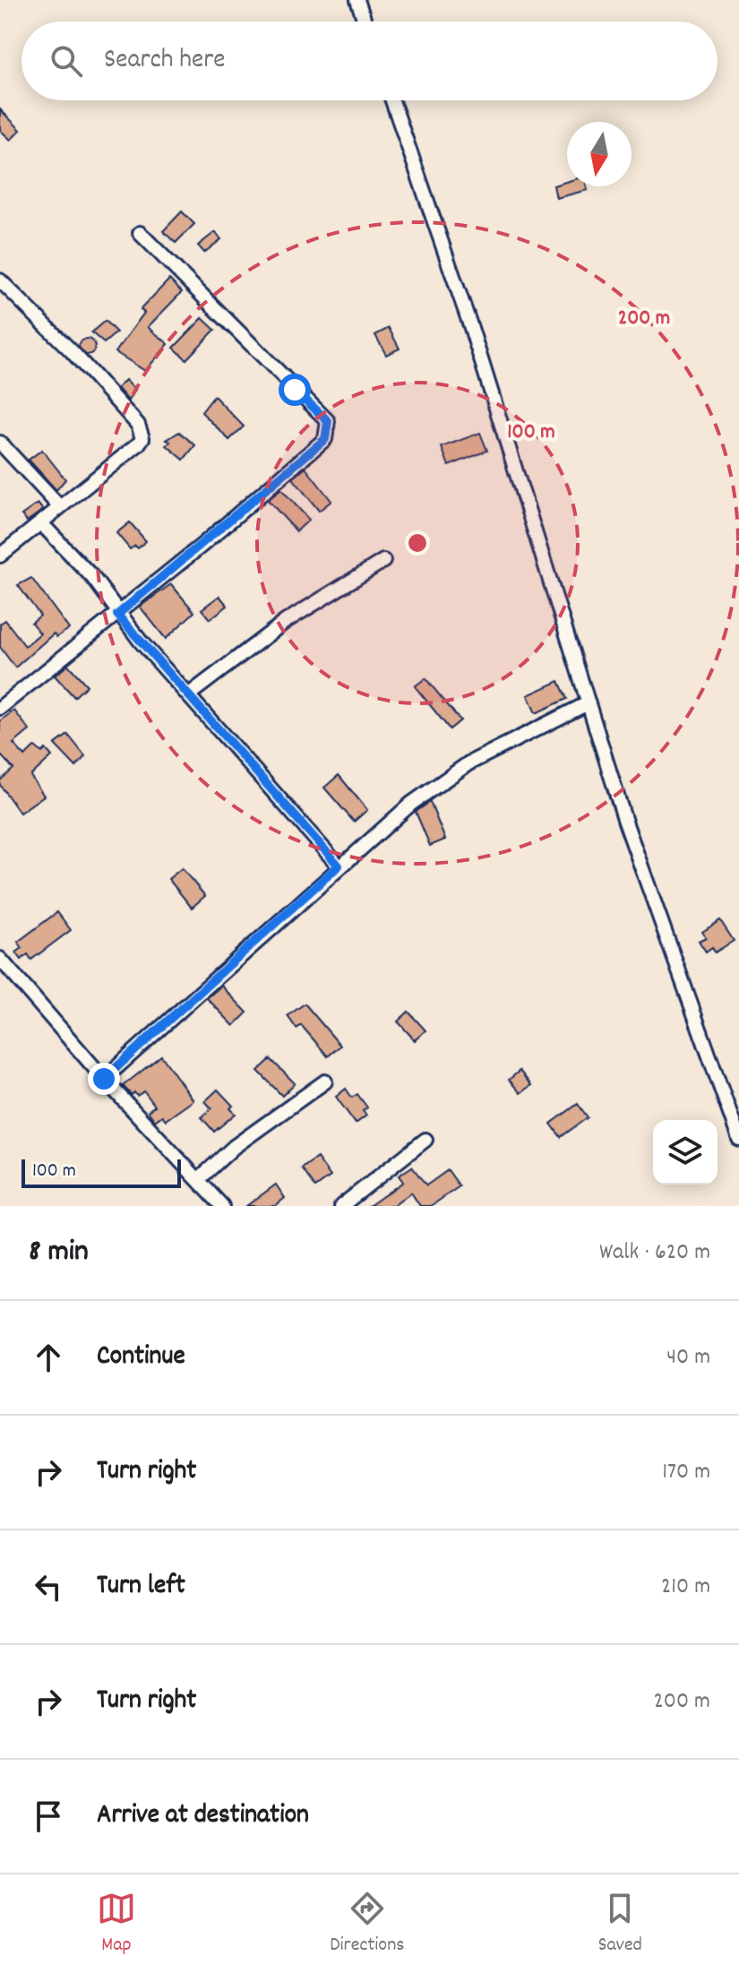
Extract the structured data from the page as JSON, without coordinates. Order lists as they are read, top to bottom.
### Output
{
  "scale_bar": "100 m",
  "north": "bottom",
  "page": {
    "search": "Search here",
    "scale": "100 m",
    "heading": ["8 min", "Walk · 620 m"],
    "list": [
      ["Continue", "40 m"],
      ["Turn right", "170 m"],
      ["Turn left", "210 m"],
      ["Turn right", "200 m"],
      "Arrive at destination"
    ],
    "nav": ["Map", "Directions", "Saved"]
  },
  "rings": ["200 m", "100 m"]
}
